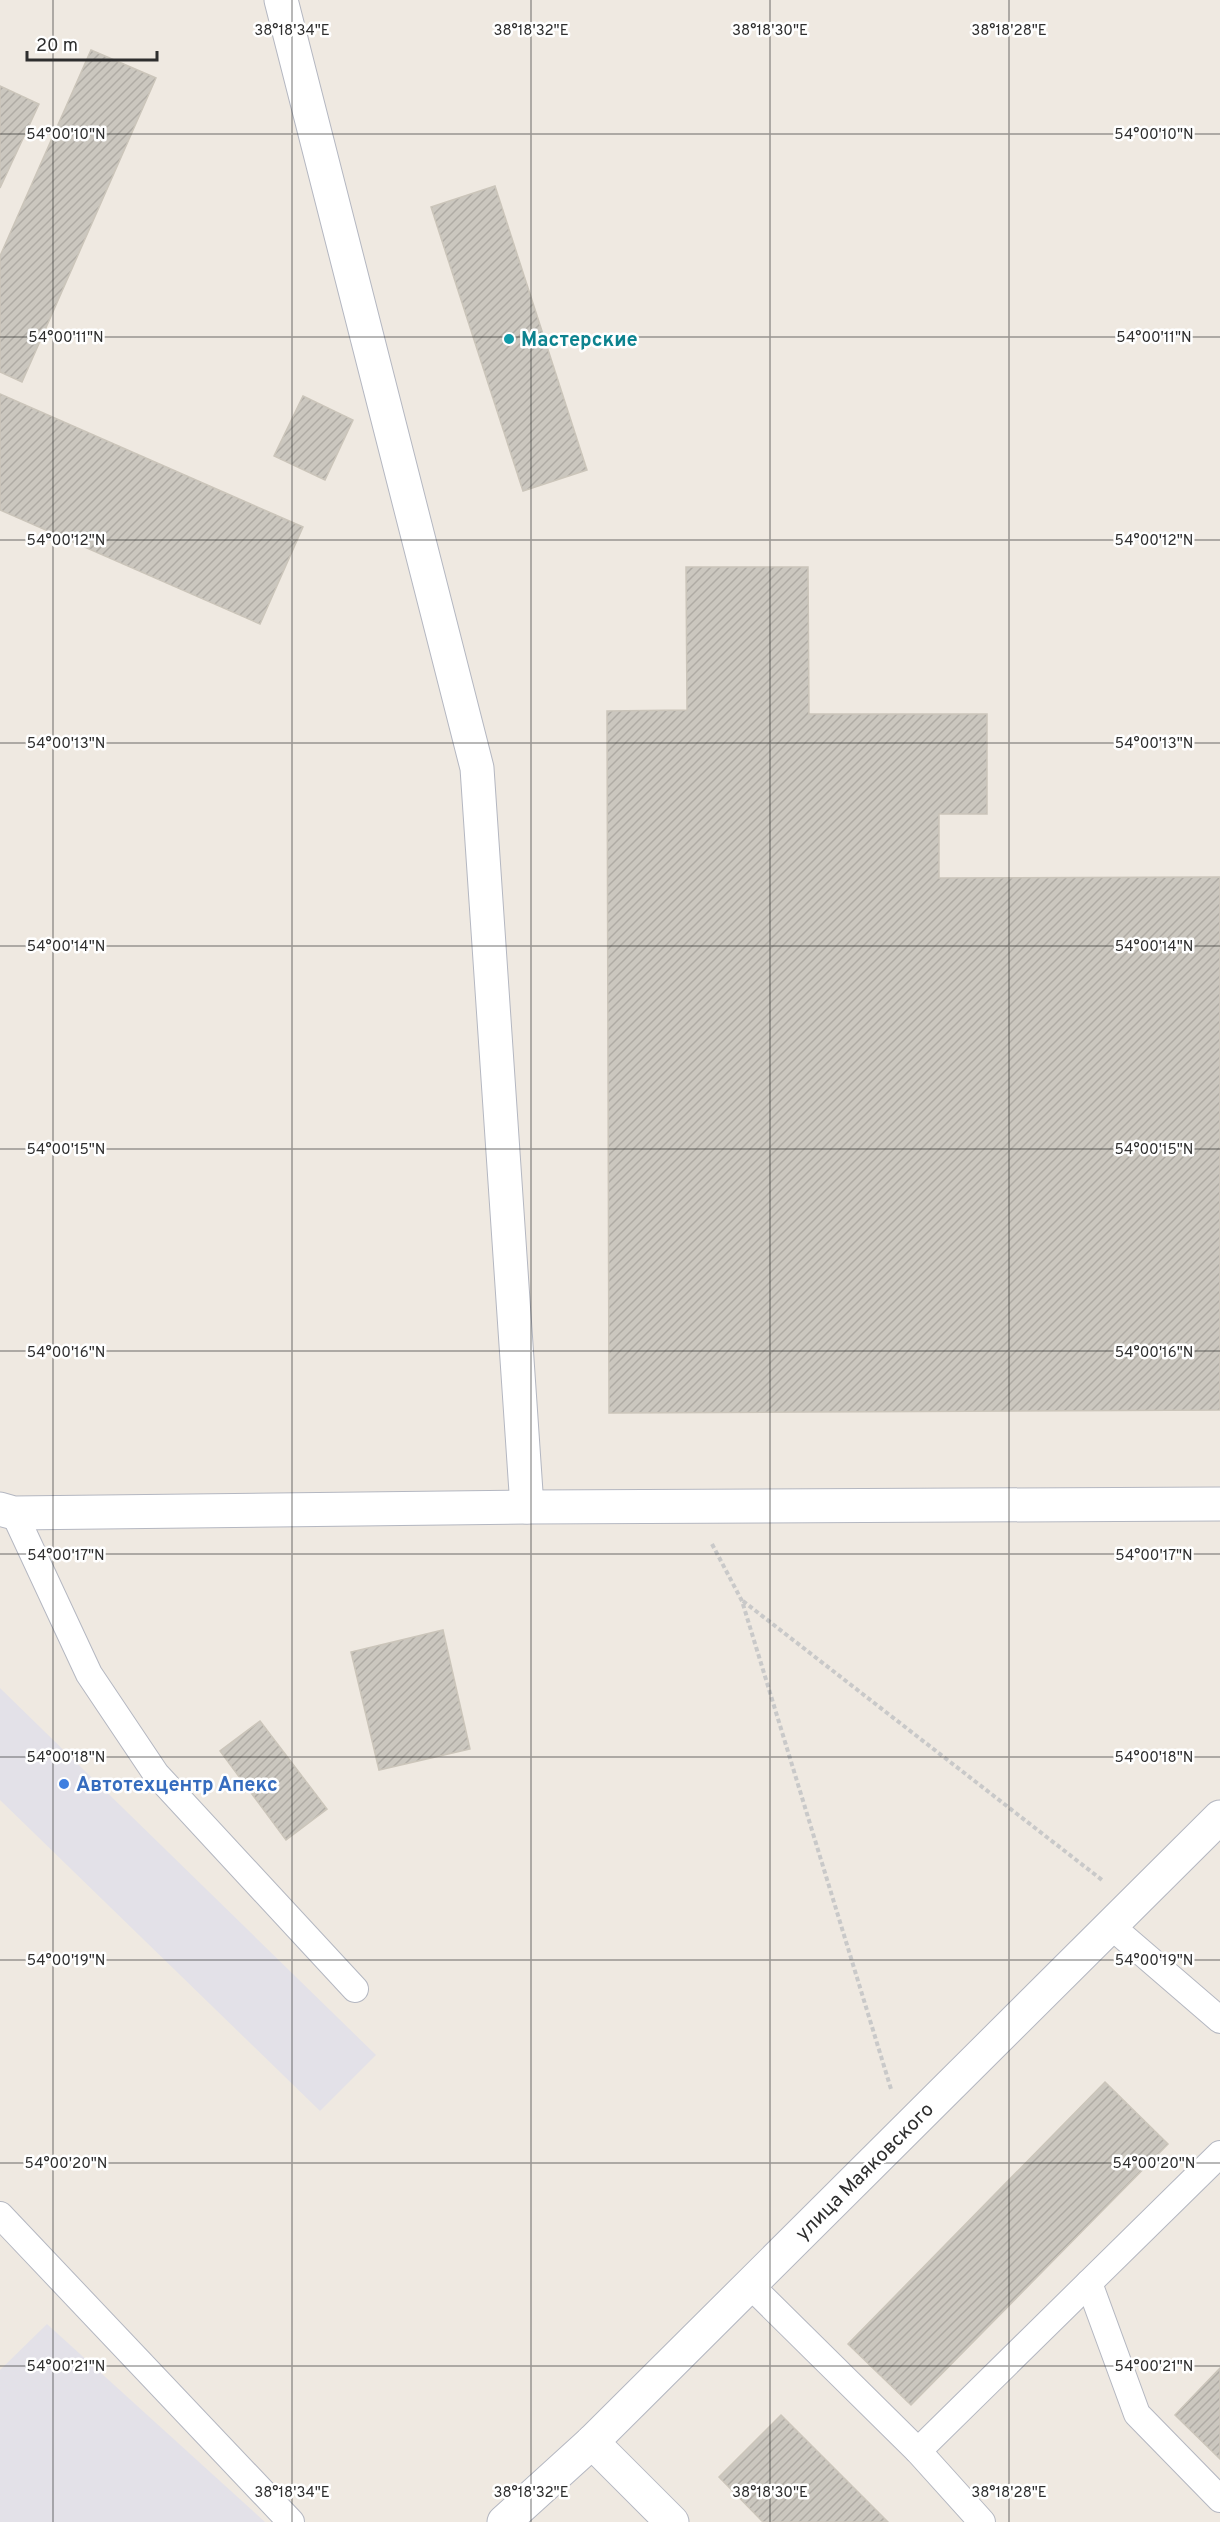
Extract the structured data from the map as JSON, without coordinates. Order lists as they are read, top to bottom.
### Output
{
  "streets": {
    "street": ["улица Маяковского"]
  },
  "places": ["Мастерские", "Автотехцентр Апекс"],
  "scale_bar": "20 m",
  "coordinates": [
    "38°18'34\"E",
    "38°18'32\"E",
    "38°18'30\"E",
    "38°18'28\"E",
    "54°00'10\"N",
    "54°00'11\"N",
    "54°00'12\"N",
    "54°00'13\"N",
    "54°00'14\"N",
    "54°00'15\"N",
    "54°00'16\"N",
    "54°00'17\"N",
    "54°00'18\"N",
    "54°00'19\"N",
    "54°00'20\"N",
    "54°00'21\"N"
  ]
}
